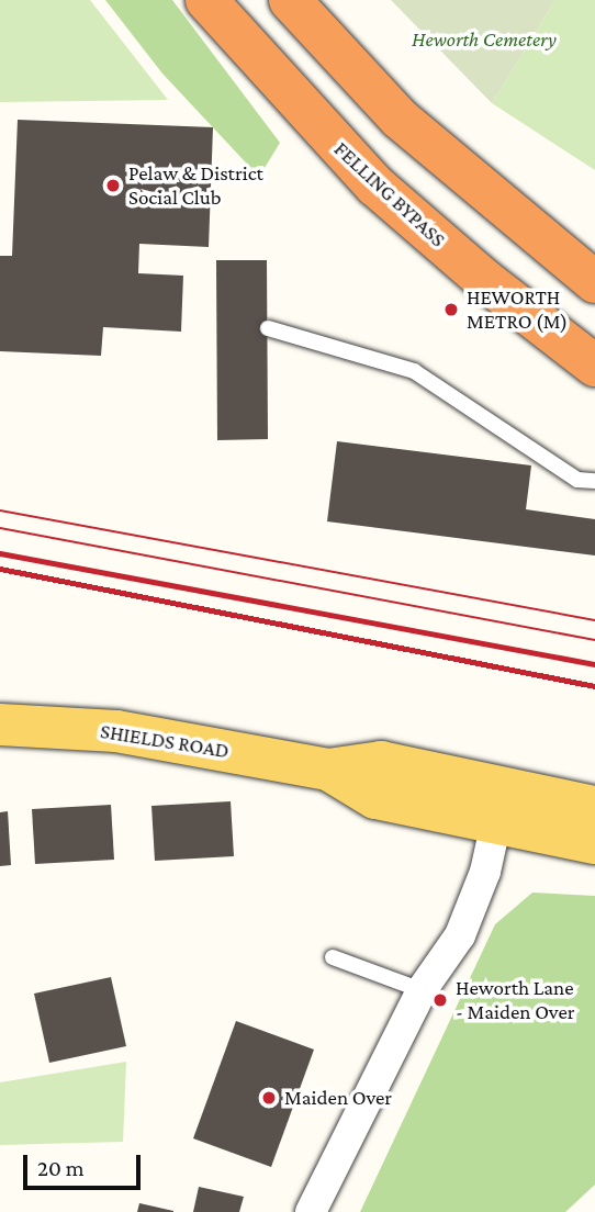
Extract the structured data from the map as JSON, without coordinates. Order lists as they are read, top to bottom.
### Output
{
  "streets": {
    "highway": ["FELLING BYPASS"],
    "main road": ["SHIELDS ROAD"]
  },
  "parks": ["Heworth Cemetery"],
  "places": [
    "Pelaw & District Social Club",
    "HEWORTH METRO (M)",
    "Heworth Lane - Maiden Over",
    "Maiden Over"
  ],
  "scale_bar": "20 m"
}
